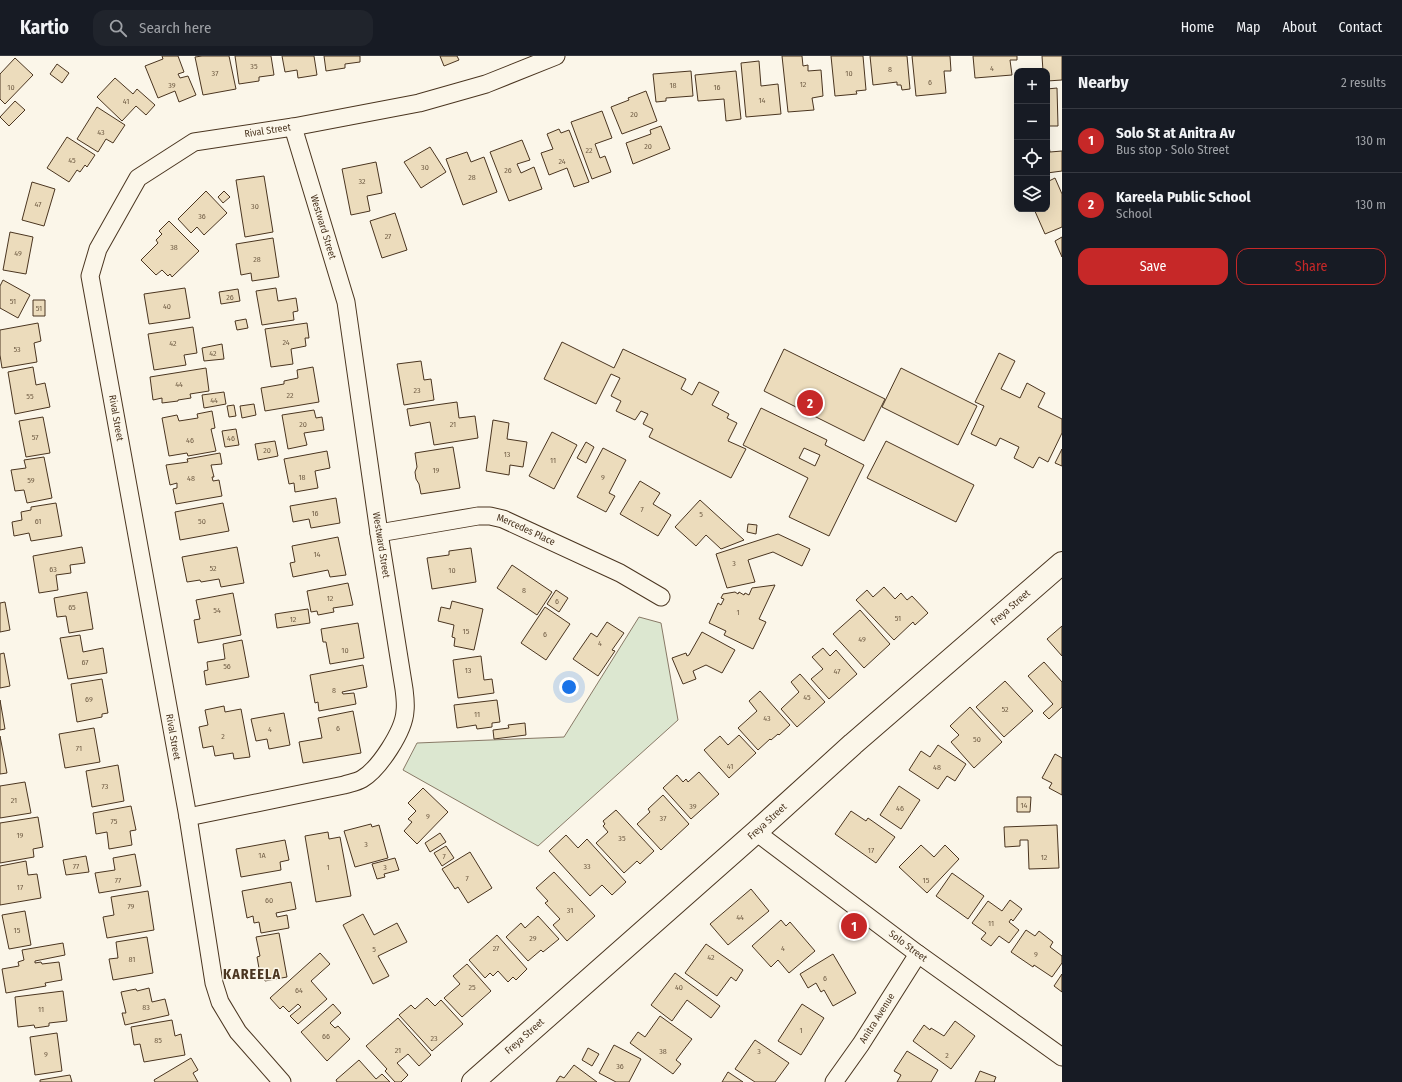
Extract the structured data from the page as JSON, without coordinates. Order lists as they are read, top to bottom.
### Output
{
  "streets": {
    "street": [
      "Rival Street",
      "Westward Street",
      "Mercedes Place",
      "Freya Street",
      "Solo Street",
      "Anitra Avenue"
    ]
  },
  "crossings": [
    ["Rival Street", "Westward Street"],
    ["Westward Street", "Mercedes Place"],
    ["Freya Street", "Solo Street"],
    ["Solo Street", "Anitra Avenue"]
  ],
  "districts": ["KAREELA"],
  "house_numbers": [
    "35",
    "4",
    "8",
    "37",
    "10",
    "6",
    "12",
    "39",
    "18",
    "10",
    "16",
    "14",
    "41",
    "20",
    "43",
    "20",
    "22",
    "45",
    "24",
    "30",
    "26",
    "28",
    "32",
    "47",
    "30",
    "36",
    "27",
    "38",
    "49",
    "28",
    "26",
    "51",
    "40",
    "51",
    "24",
    "42",
    "53",
    "42",
    "44",
    "23",
    "22",
    "55",
    "44",
    "20",
    "21",
    "57",
    "46",
    "46",
    "20",
    "13",
    "11",
    "19",
    "18",
    "9",
    "48",
    "59",
    "7",
    "16",
    "5",
    "61",
    "50",
    "14",
    "3",
    "52",
    "63",
    "10",
    "8",
    "12",
    "6",
    "65",
    "54",
    "1",
    "51",
    "12",
    "15",
    "6",
    "49",
    "4",
    "10",
    "67",
    "56",
    "13",
    "47",
    "8",
    "45",
    "69",
    "52",
    "11",
    "43",
    "6",
    "4",
    "2",
    "50",
    "71",
    "41",
    "48",
    "73",
    "21",
    "14",
    "39",
    "46",
    "9",
    "37",
    "75",
    "19",
    "35",
    "3",
    "17",
    "1A",
    "7",
    "12",
    "77",
    "33",
    "1",
    "3",
    "7",
    "77",
    "15",
    "17",
    "60",
    "79",
    "31",
    "44",
    "11",
    "15",
    "29",
    "27",
    "4",
    "5",
    "9",
    "42",
    "81",
    "6",
    "25",
    "40",
    "64",
    "83",
    "11",
    "1",
    "66",
    "23",
    "85",
    "21",
    "38",
    "3",
    "9",
    "2",
    "36"
  ],
  "page": {
    "header": "Kartio",
    "search": "Search here",
    "nav": [
      "Home",
      "Map",
      "About",
      "Contact"
    ],
    "heading": ["Nearby", "2 results"],
    "map_buttons": ["+", "−"],
    "list": [
      {
        "mark": "1",
        "name": "Solo St at Anitra Av",
        "note": "Bus stop · Solo Street",
        "value": "130 m"
      },
      {
        "mark": "2",
        "name": "Kareela Public School",
        "note": "School",
        "value": "130 m"
      }
    ],
    "buttons": ["Save", "Share"],
    "pins": ["2", "1"]
  }
}
